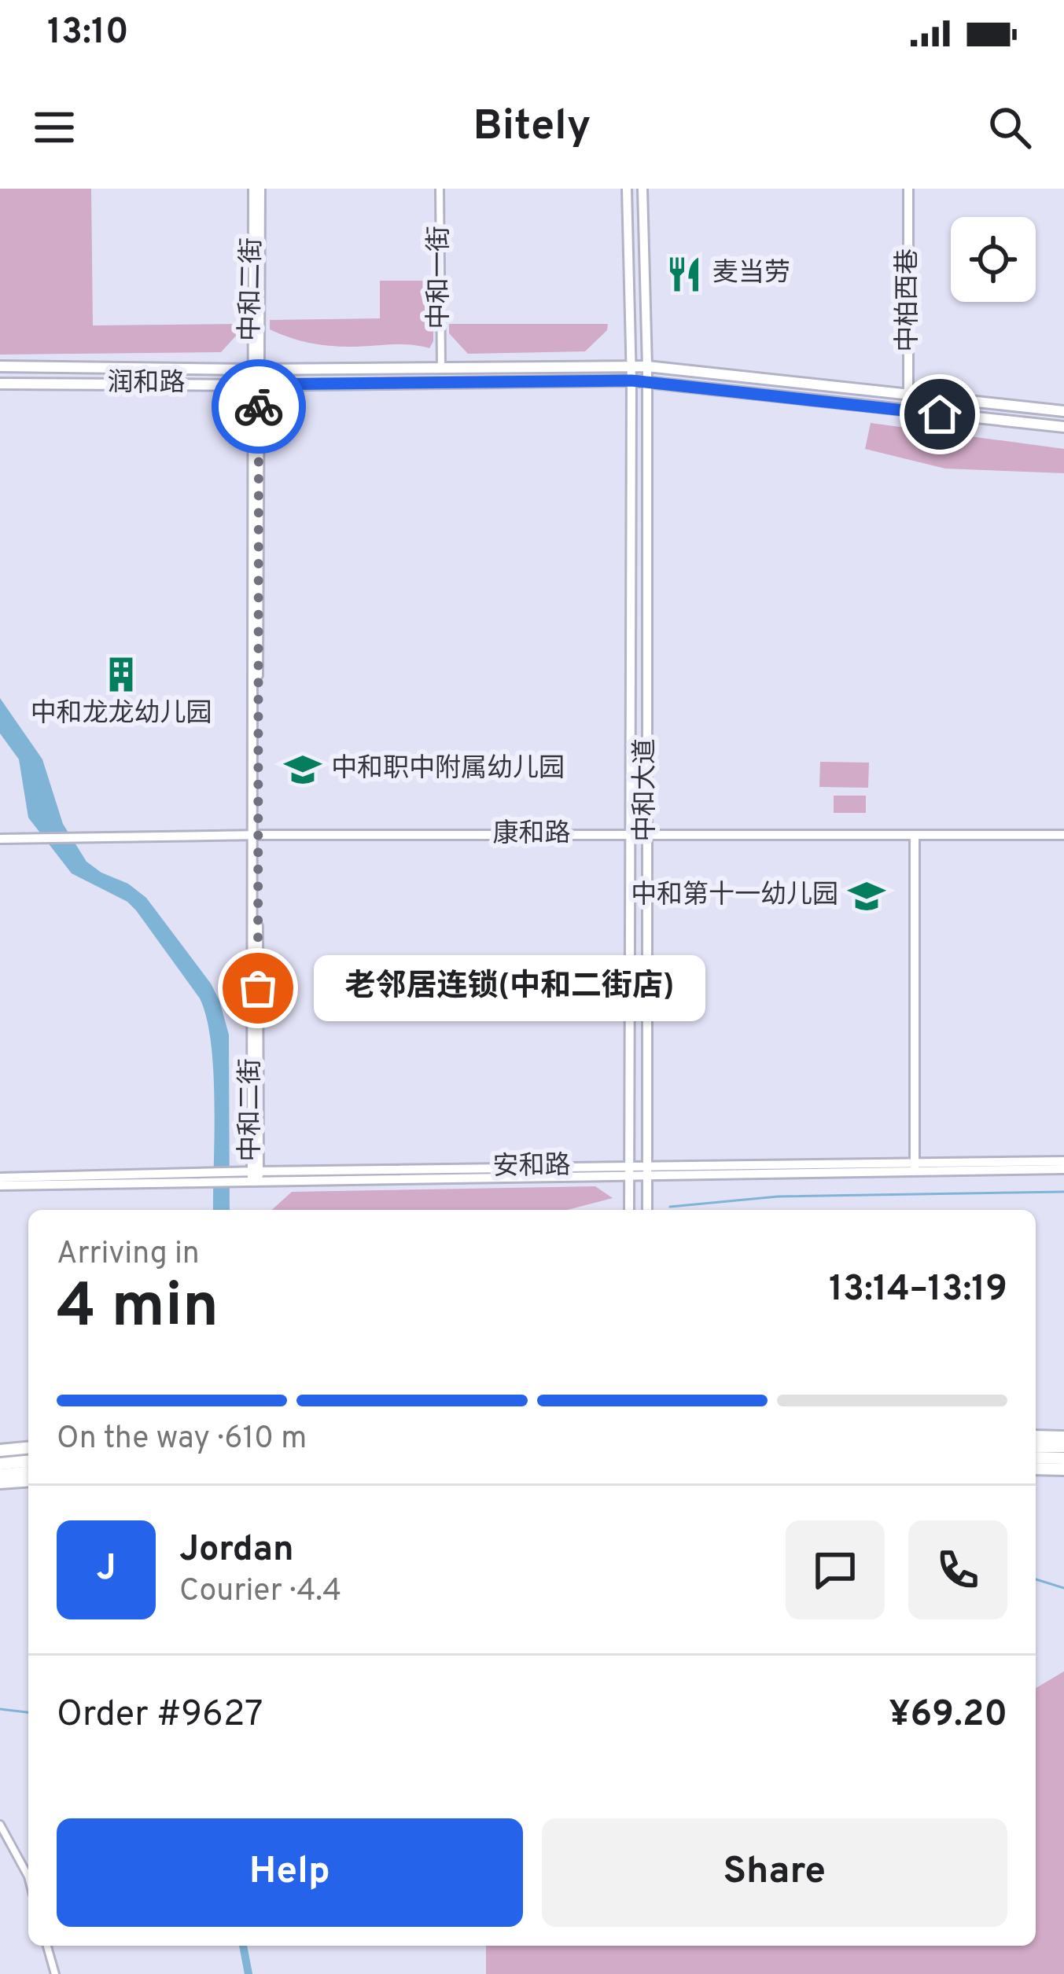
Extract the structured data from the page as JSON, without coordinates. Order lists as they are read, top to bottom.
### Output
{
  "streets": {
    "main road": ["润和路"],
    "street": [
      "中和一街",
      "中和二街",
      "中柏西巷",
      "中和大道",
      "康和路",
      "安和路"
    ]
  },
  "crossings": [
    ["中和一街", "润和路"],
    ["中和二街", "润和路"],
    ["中和二街", "康和路"],
    ["中和二街", "安和路"],
    ["中柏西巷", "润和路"],
    ["润和路", "中和大道"],
    ["中和大道", "康和路"],
    ["中和大道", "安和路"]
  ],
  "places": {
    "restaurant": ["麦当劳"],
    "building": ["中和龙龙幼儿园"],
    "school or university": ["中和职中附属幼儿园", "中和第十一幼儿园"],
    "other": ["老邻居连锁(中和二街店)"]
  },
  "page": {
    "status": "13:10",
    "header": "Bitely",
    "bubble": "老邻居连锁(中和二街店)",
    "heading": ["4 min", "Arriving in", "13:14–13:19"],
    "panel": [
      "Jordan",
      "Courier · 4.4",
      "Order #9627",
      "¥69.20"
    ],
    "bar": "On the way · 610 m",
    "round": "J",
    "buttons": ["Help", "Share"]
  }
}
